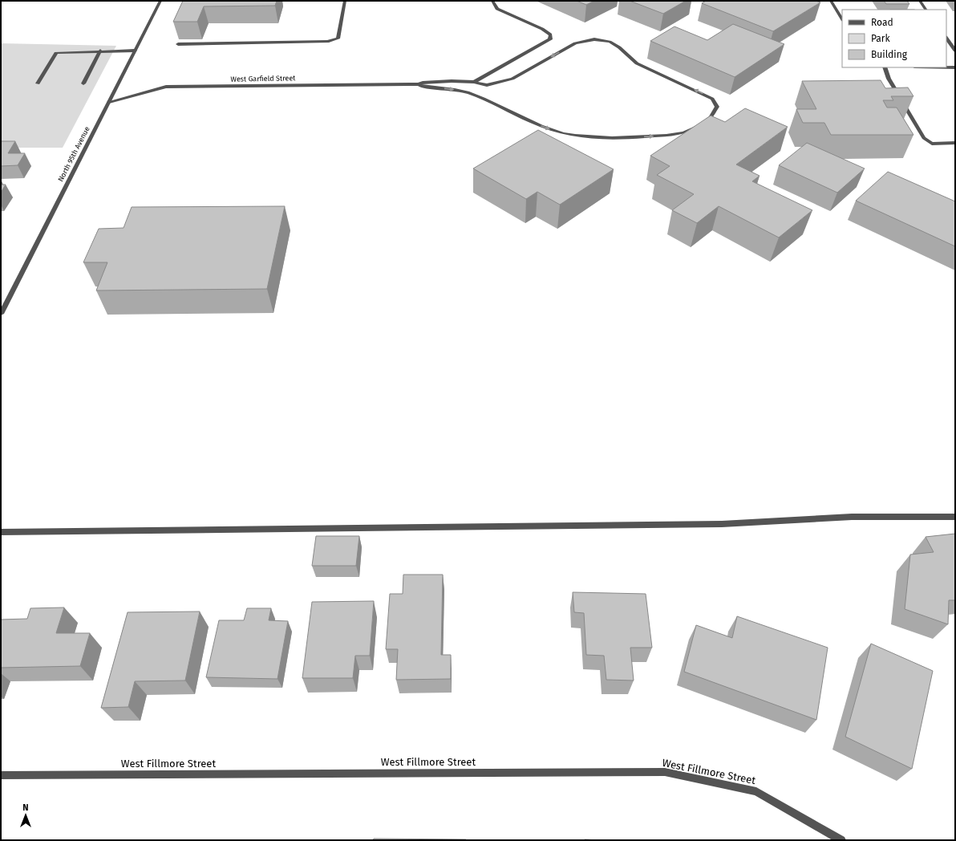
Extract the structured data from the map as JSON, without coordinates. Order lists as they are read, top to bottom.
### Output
{
  "streets": {
    "street": ["West Garfield Street", "North 95th Avenue", "West Fillmore Street"]
  },
  "crossings": [
    ["West Garfield Street", "North 95th Avenue"]
  ],
  "legend": ["Road", "Park", "Building"],
  "north": "top"
}
